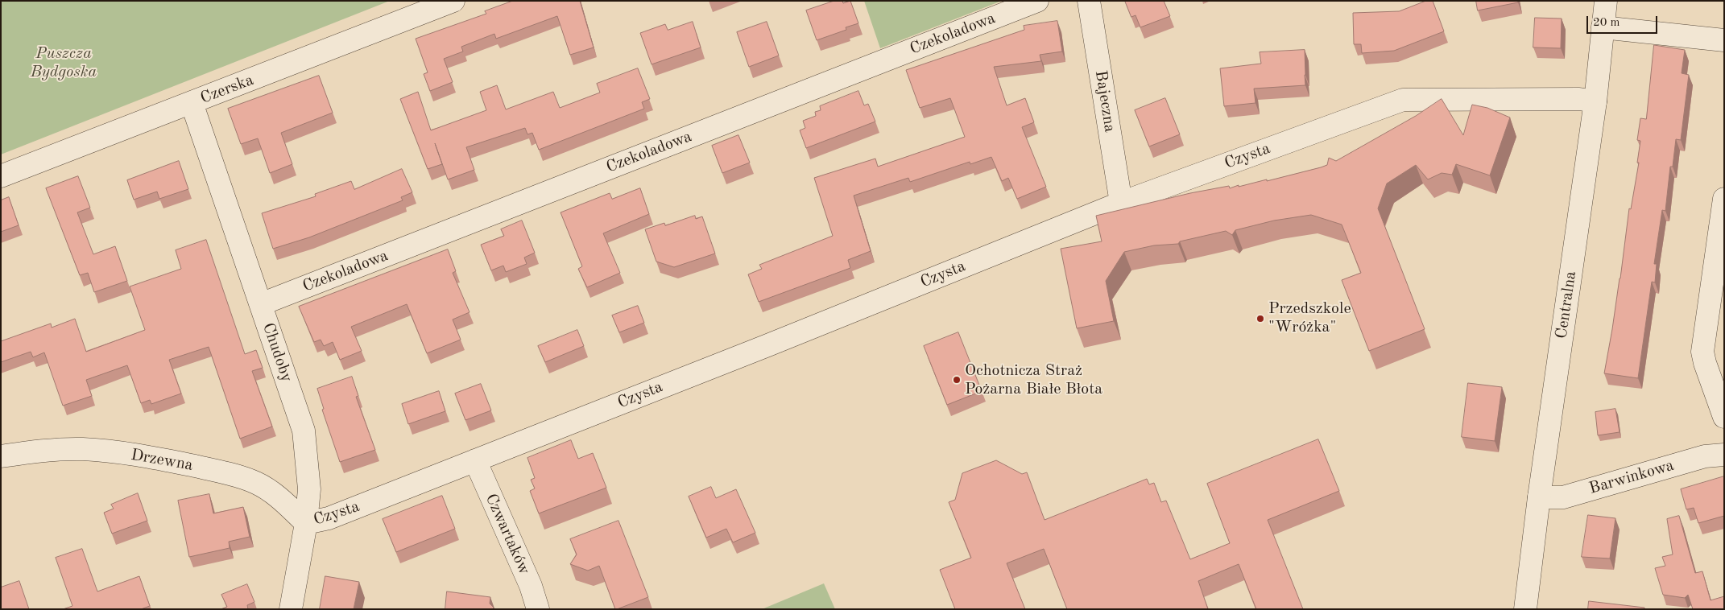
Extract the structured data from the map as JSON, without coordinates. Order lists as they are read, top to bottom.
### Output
{
  "streets": {
    "street": [
      "Czekoladowa",
      "Czerska",
      "Bajeczna",
      "Czysta",
      "Centralna",
      "Chudoby",
      "Drzewna",
      "Barwinkowa",
      "Czwartaków"
    ]
  },
  "crossings": [
    ["Czekoladowa", "Chudoby"],
    ["Czerska", "Chudoby"],
    ["Bajeczna", "Czysta"],
    ["Czysta", "Centralna"],
    ["Czysta", "Chudoby"],
    ["Czysta", "Drzewna"],
    ["Czysta", "Czwartaków"],
    ["Centralna", "Barwinkowa"],
    ["Chudoby", "Drzewna"]
  ],
  "parks": ["Puszcza Bydgoska"],
  "places": ["Przedszkole \"Wróżka\"", "Ochotnicza Straż Pożarna Białe Błota"],
  "scale_bar": "20 m"
}
